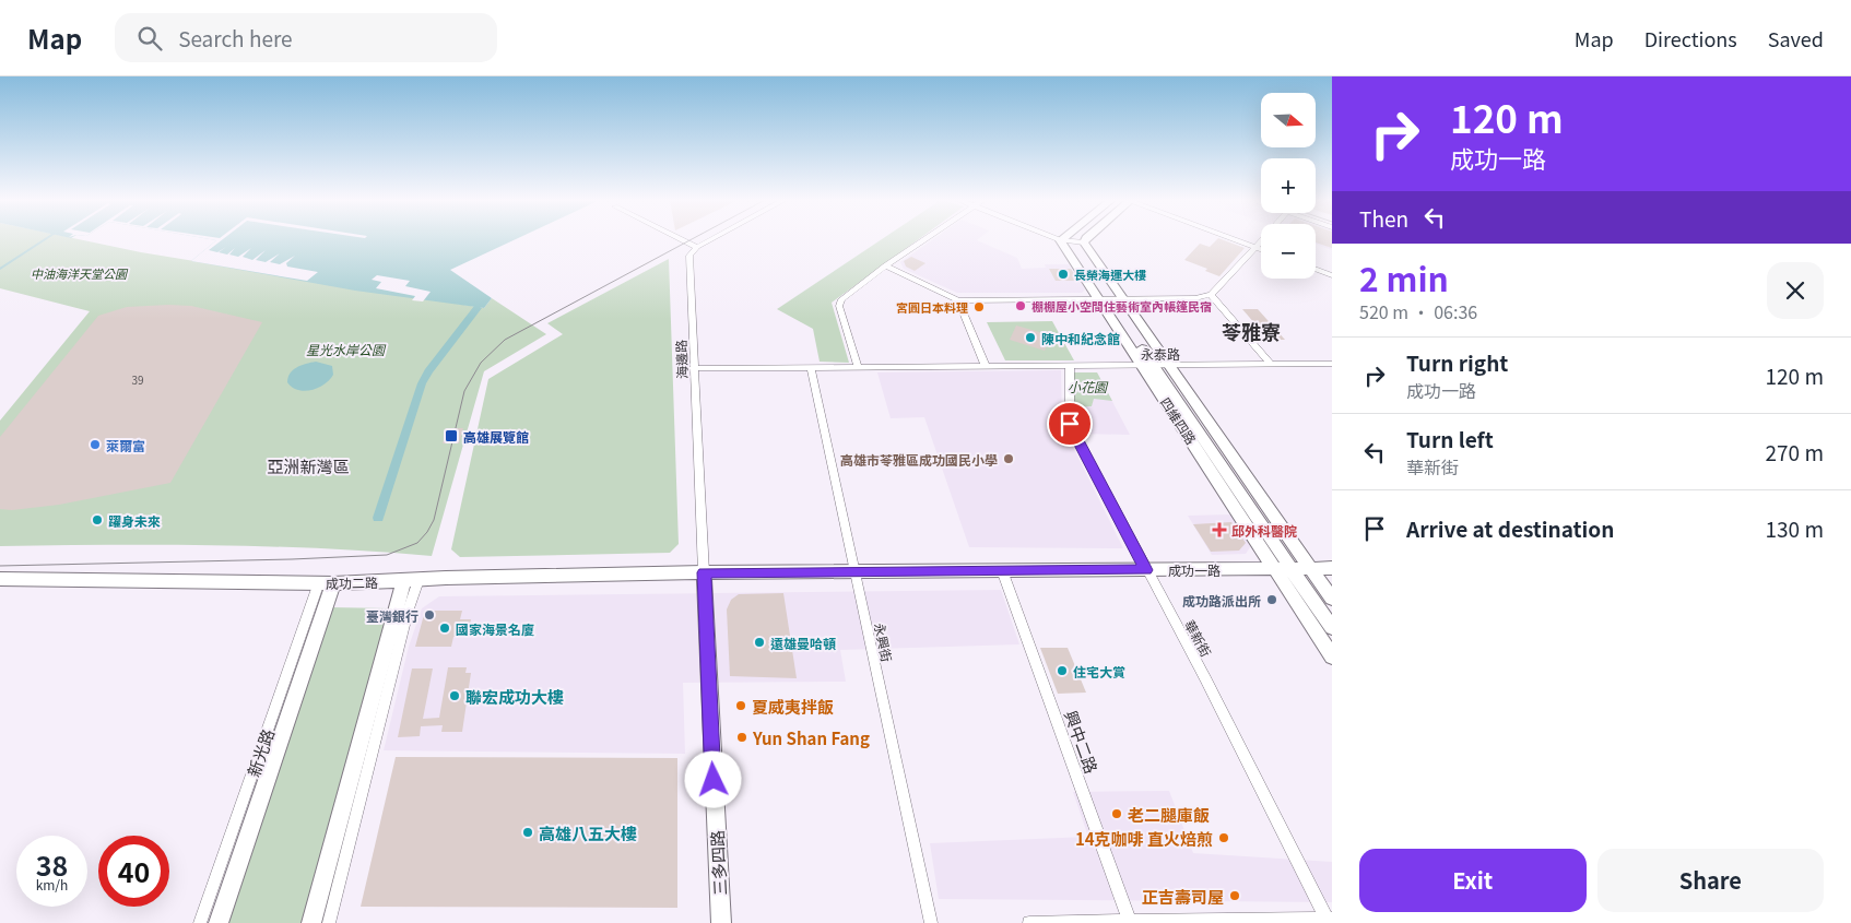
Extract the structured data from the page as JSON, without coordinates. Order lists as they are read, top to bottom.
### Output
{
  "streets": {
    "street": [
      "永泰路",
      "海邊路",
      "四維四路",
      "成功一路",
      "成功二路",
      "華新街",
      "永興街",
      "興中二路",
      "新光路",
      "三多四路"
    ]
  },
  "crossings": [
    ["永泰路", "海邊路"],
    ["永泰路", "四維四路"],
    ["永泰路", "華新街"],
    ["永泰路", "永興街"],
    ["海邊路", "成功一路"],
    ["海邊路", "成功二路"],
    ["海邊路", "三多四路"],
    ["四維四路", "成功一路"],
    ["成功一路", "成功二路"],
    ["成功一路", "華新街"],
    ["成功一路", "永興街"],
    ["成功一路", "興中二路"],
    ["成功一路", "三多四路"],
    ["成功二路", "新光路"],
    ["成功二路", "三多四路"]
  ],
  "districts": ["苓雅寮", "亞洲新灣區"],
  "parks": ["中油海洋天堂公園", "星光水岸公園", "小花園"],
  "places": {
    "other": [
      "長榮海運大樓",
      "棚棚屋小空間住藝術室內帳篷民宿",
      "宮圓日本料理",
      "陳中和紀念館",
      "萊爾富",
      "高雄市苓雅區成功國民小學",
      "躍身未來",
      "成功路派出所",
      "臺灣銀行",
      "國家海景名廈",
      "遠雄曼哈頓",
      "住宅大賞",
      "聯宏成功大樓",
      "夏威夷拌飯",
      "Yun Shan Fang",
      "老二腿庫飯",
      "高雄八五大樓",
      "14克咖啡 直火焙煎",
      "正吉壽司屋"
    ],
    "transit": ["高雄展覽館"],
    "health": ["邱外科醫院"]
  },
  "house_numbers": ["39"],
  "north": "right",
  "page": {
    "header": "Map",
    "search": "Search here",
    "nav": ["Map", "Directions", "Saved"],
    "turn": ["120 m", "成功一路"],
    "map_buttons": ["+", "−"],
    "then": "Then",
    "heading": ["2 min", "520 m · 06:36"],
    "list": [
      {
        "name": "Turn right",
        "note": "成功一路",
        "value": "120 m"
      },
      {
        "name": "Turn left",
        "note": "華新街",
        "value": "270 m"
      },
      {
        "name": "Arrive at destination",
        "value": "130 m"
      }
    ],
    "speed": "38 km/h",
    "limit": "40",
    "buttons": ["Exit", "Share"]
  }
}
